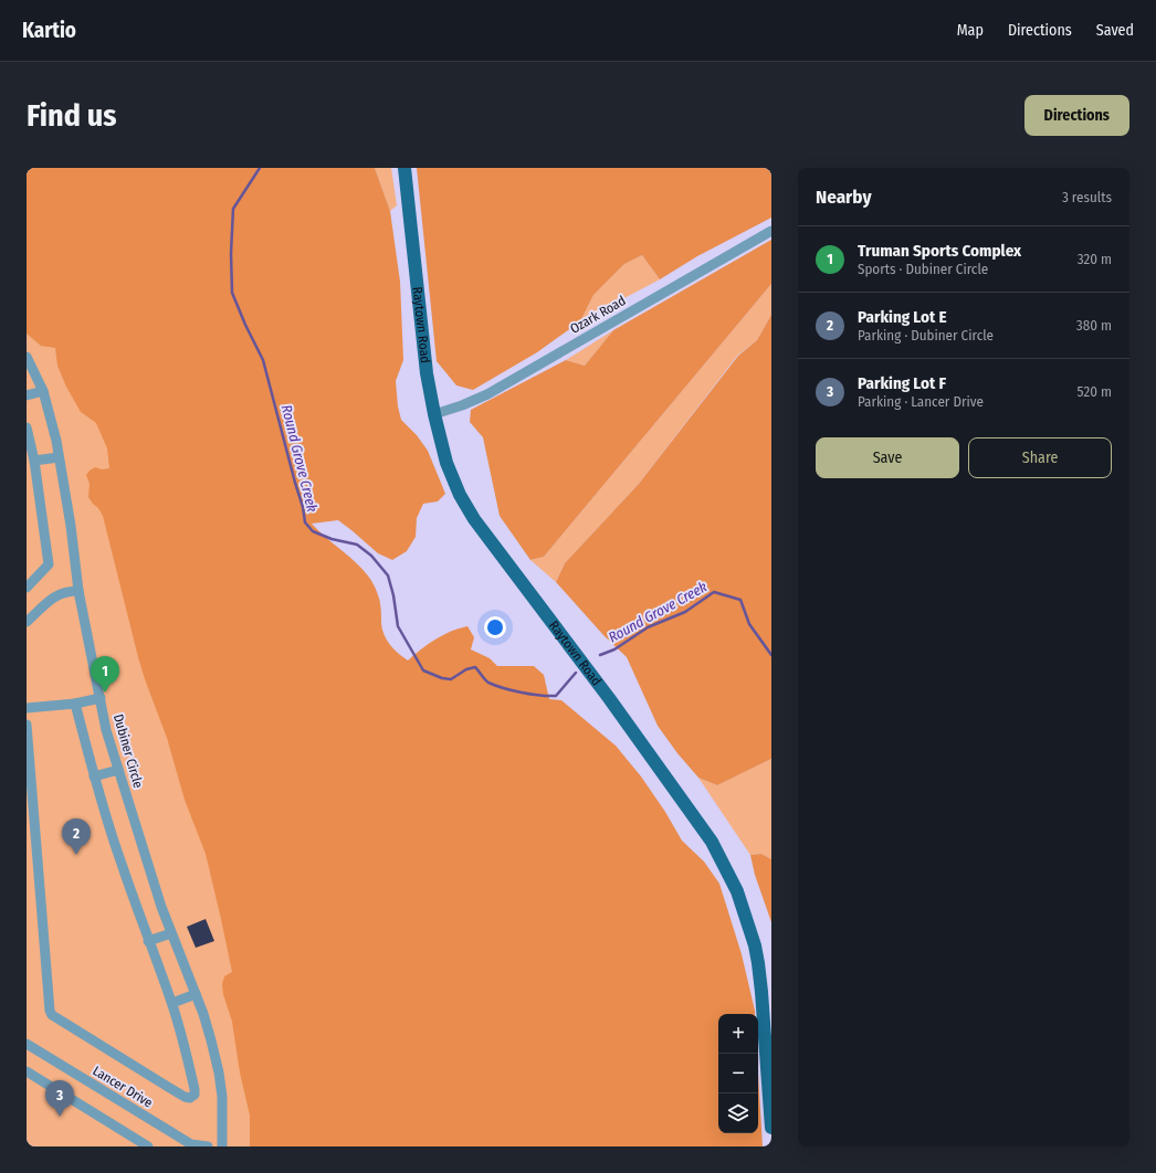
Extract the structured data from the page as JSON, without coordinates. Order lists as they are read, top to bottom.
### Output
{
  "streets": {
    "main road": ["Raytown Road"],
    "street": ["Ozark Road", "Dubiner Circle", "Lancer Drive"]
  },
  "crossings": [
    ["Ozark Road", "Raytown Road"]
  ],
  "water": ["Round Grove Creek"],
  "page": {
    "header": "Kartio",
    "nav": ["Map", "Directions", "Saved"],
    "buttons": [
      "Directions",
      ["Save", "Share"]
    ],
    "title": "Find us",
    "heading": ["Nearby", "3 results"],
    "list": [
      {
        "mark": "1",
        "name": "Truman Sports Complex",
        "note": "Sports · Dubiner Circle",
        "value": "320 m"
      },
      {
        "mark": "2",
        "name": "Parking Lot E",
        "note": "Parking · Dubiner Circle",
        "value": "380 m"
      },
      {
        "mark": "3",
        "name": "Parking Lot F",
        "note": "Parking · Lancer Drive",
        "value": "520 m"
      }
    ],
    "pins": ["1", "2", "3"],
    "map_buttons": ["+", "−"]
  }
}
